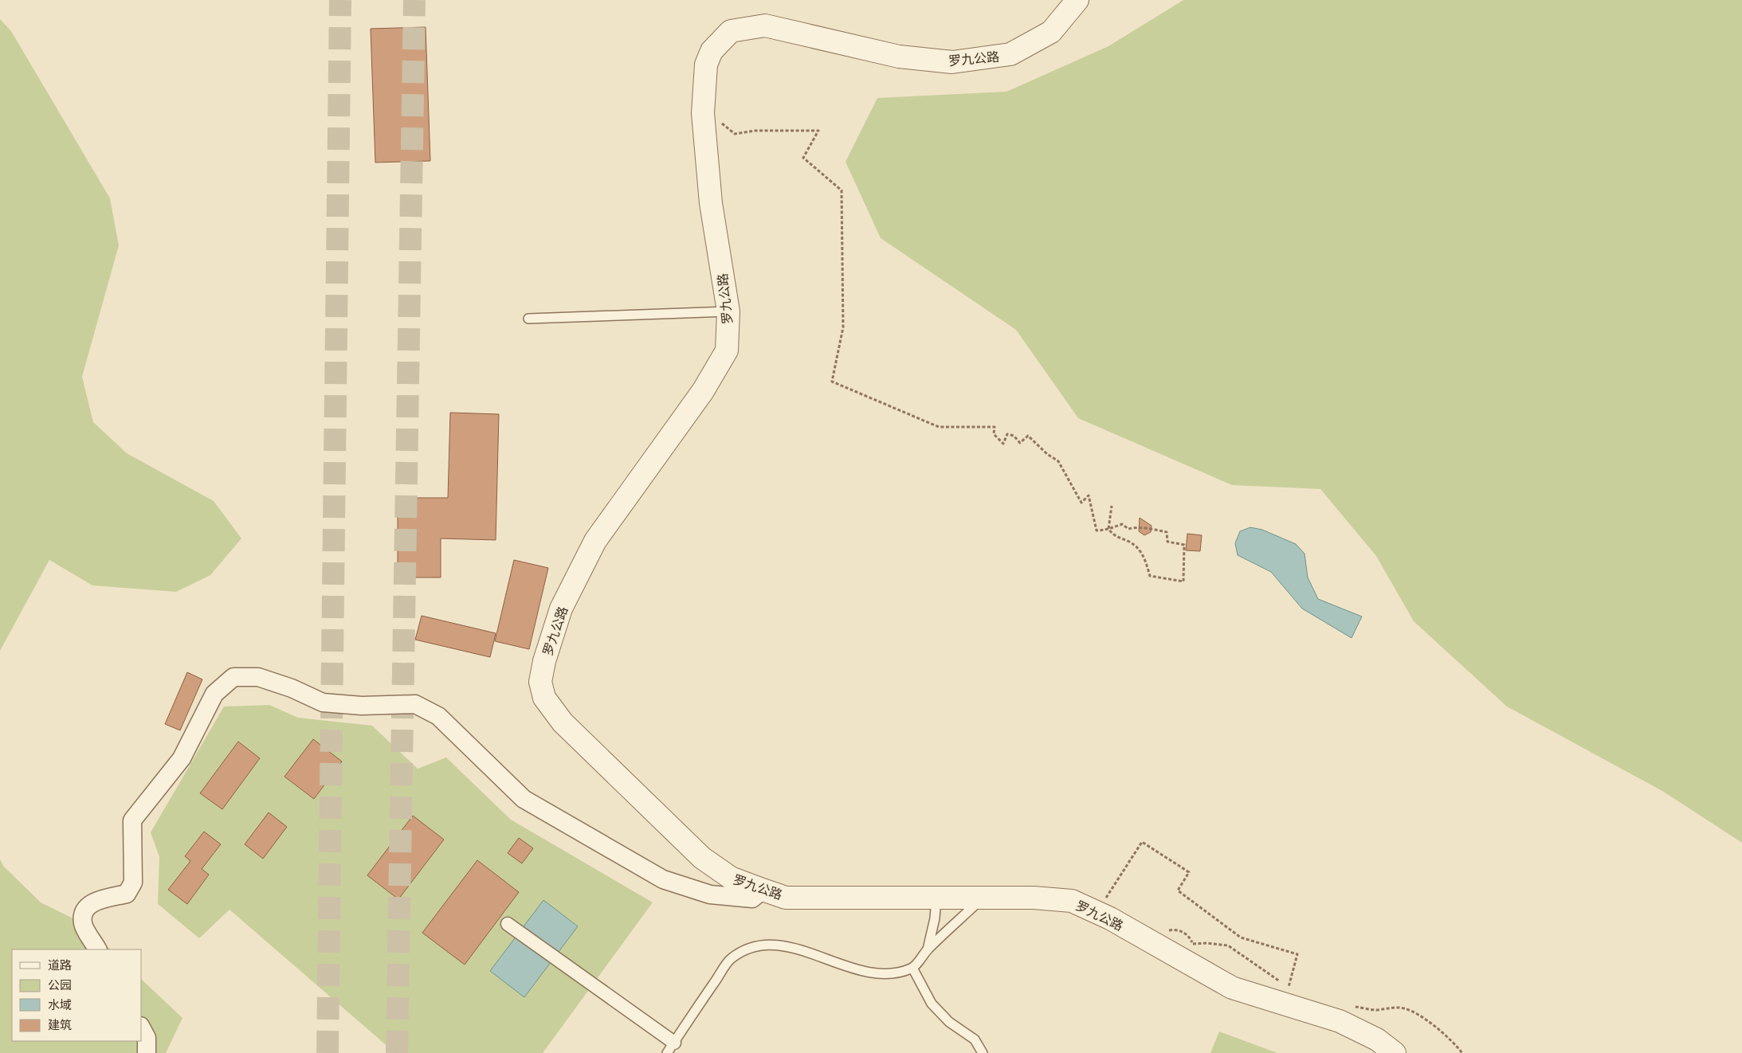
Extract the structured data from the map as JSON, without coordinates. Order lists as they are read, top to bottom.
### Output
{
  "streets": {
    "street": ["罗九公路"]
  },
  "legend": [
    "道路",
    "公园",
    "水域",
    "建筑"
  ]
}
